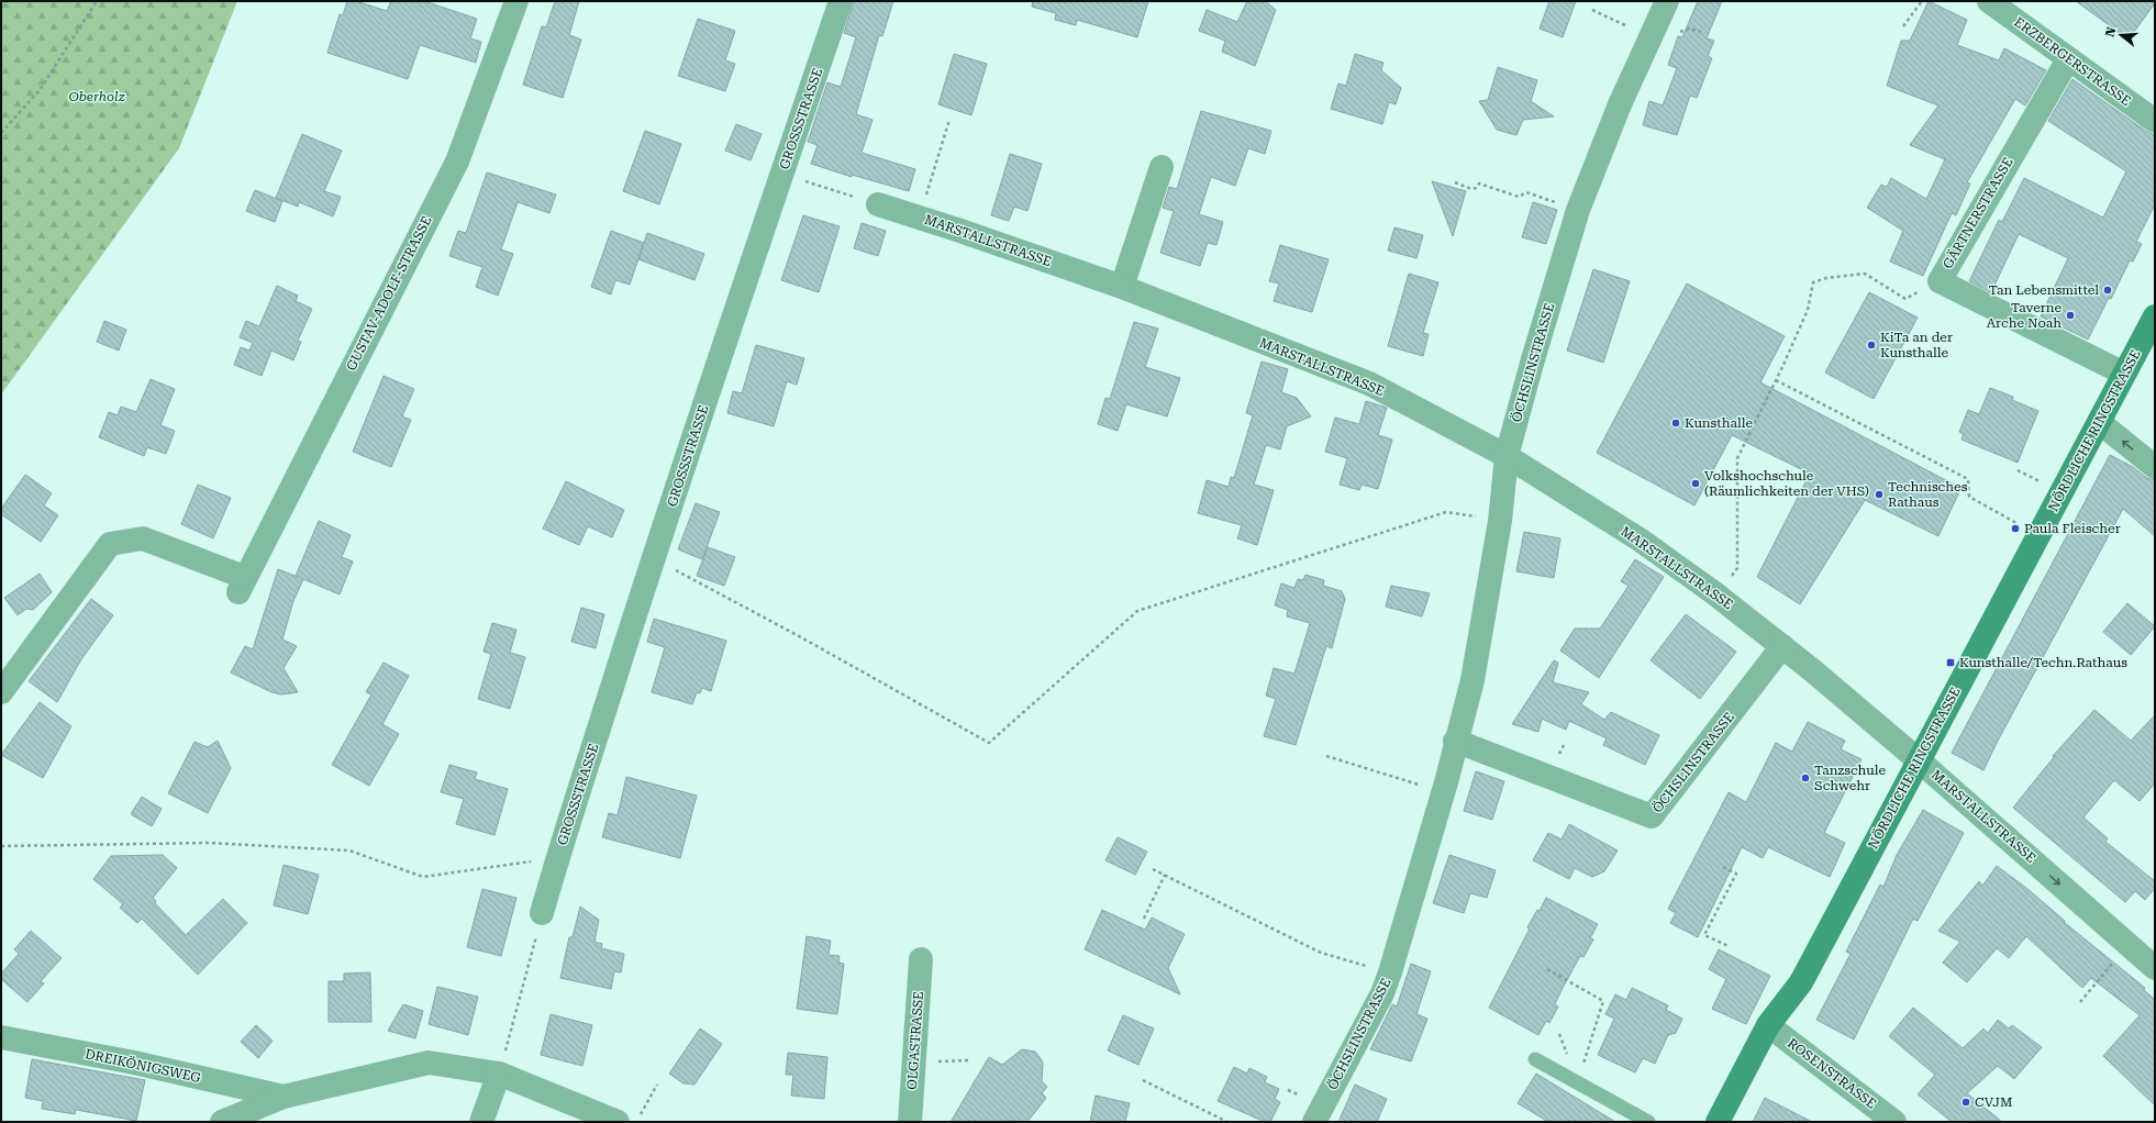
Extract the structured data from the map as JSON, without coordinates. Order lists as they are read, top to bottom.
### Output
{
  "streets": {
    "street": [
      "ERZBERGERSTRASSE",
      "GROSSSTRASSE",
      "GÄRTNERSTRASSE",
      "MARSTALLSTRASSE",
      "GUSTAV-ADOLF-STRASSE",
      "ÖCHSLINSTRASSE",
      "NÖRDLICHE RINGSTRASSE",
      "OLGASTRASSE",
      "DREIKÖNIGSWEG",
      "ROSENSTRASSE"
    ]
  },
  "crossings": [
    ["ERZBERGERSTRASSE", "GÄRTNERSTRASSE"],
    ["GÄRTNERSTRASSE", "NÖRDLICHE RINGSTRASSE"],
    ["MARSTALLSTRASSE", "ÖCHSLINSTRASSE"],
    ["MARSTALLSTRASSE", "NÖRDLICHE RINGSTRASSE"],
    ["NÖRDLICHE RINGSTRASSE", "ROSENSTRASSE"]
  ],
  "parks": ["Oberholz"],
  "places": {
    "other": [
      "Tan Lebensmittel",
      "Taverne Arche Noah",
      "KiTa an der Kunsthalle",
      "Kunsthalle",
      "Volkshochschule (Räumlichkeiten der VHS)",
      "Technisches Rathaus",
      "Paula Fleischer",
      "Tanzschule Schwehr",
      "CVJM"
    ],
    "transit": ["Kunsthalle/Techn.Rathaus"]
  },
  "north": "left"
}
